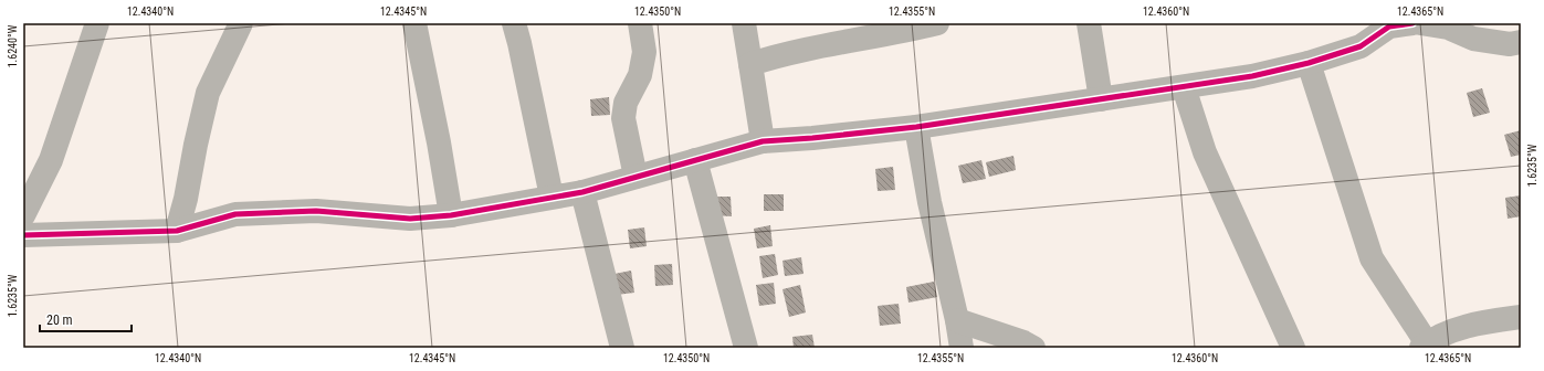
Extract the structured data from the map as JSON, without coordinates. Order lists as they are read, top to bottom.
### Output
{
  "scale_bar": "20 m",
  "coordinates": [
    "12.4340°N",
    "12.4345°N",
    "12.4350°N",
    "12.4355°N",
    "12.4360°N",
    "12.4365°N",
    "1.6240°W",
    "1.6235°W"
  ]
}
